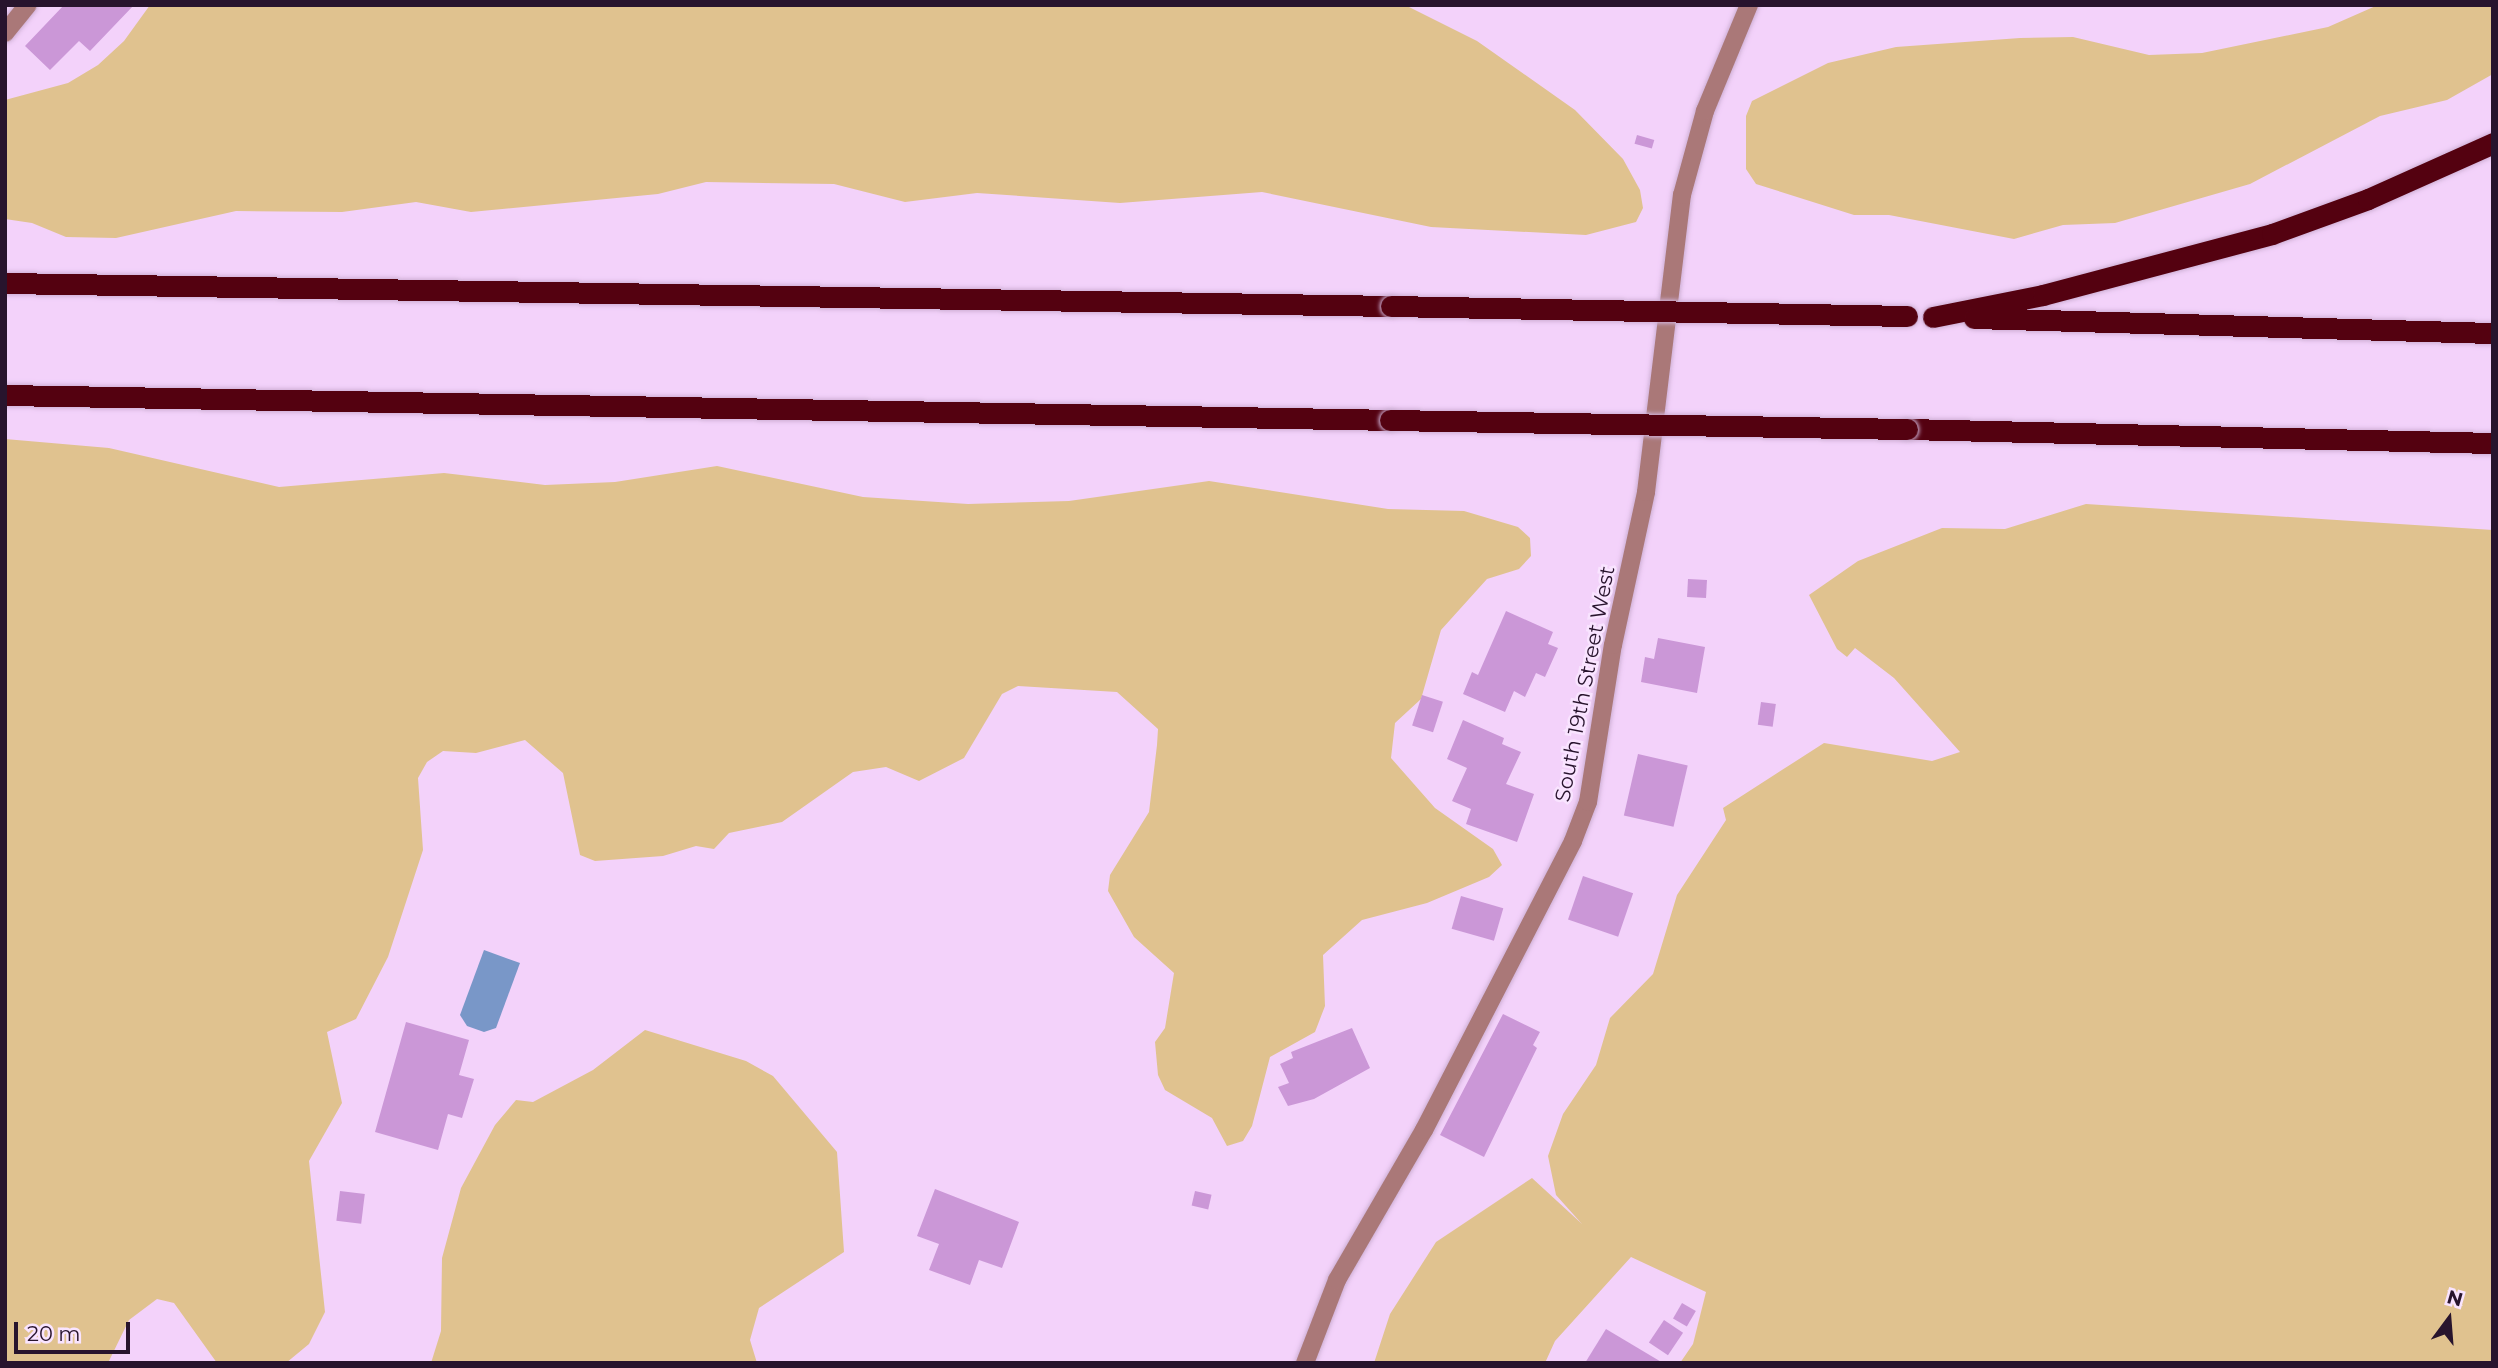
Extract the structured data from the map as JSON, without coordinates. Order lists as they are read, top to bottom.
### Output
{
  "streets": {
    "street": ["South 19th Street West"]
  },
  "scale_bar": "20 m",
  "north": "top"
}
